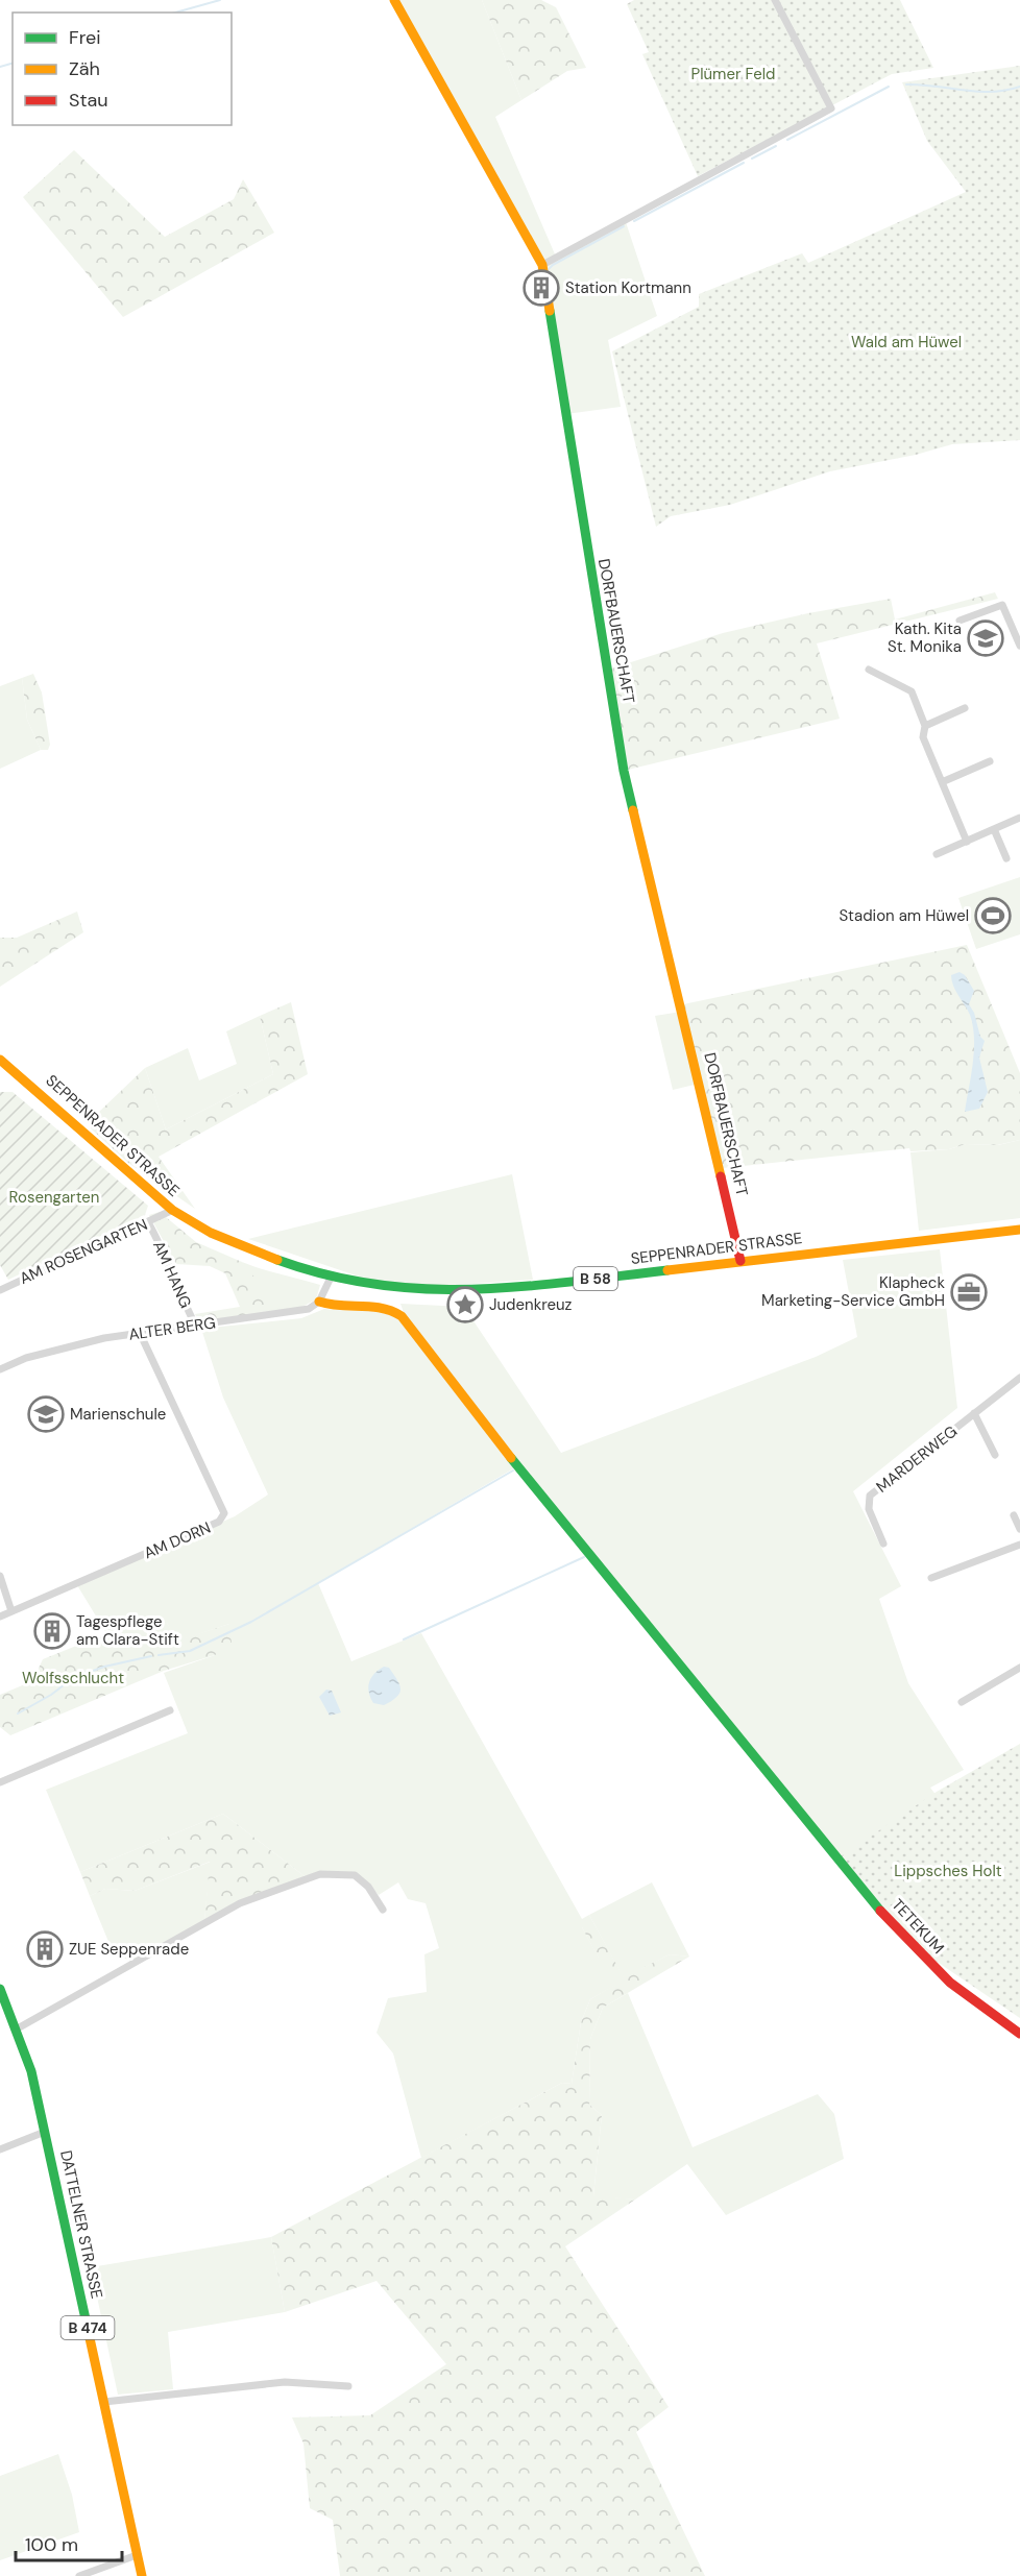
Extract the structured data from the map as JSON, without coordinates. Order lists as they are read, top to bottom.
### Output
{
  "streets": {
    "street": [
      "DORFBAUERSCHAFT",
      "SEPPENRADER STRASSE",
      "AM ROSENGARTEN",
      "AM HANG",
      "B 58",
      "ALTER BERG",
      "MARDERWEG",
      "AM DORN",
      "TETEKUM",
      "DATTELNER STRASSE",
      "B 474"
    ]
  },
  "crossings": [
    ["DORFBAUERSCHAFT", "SEPPENRADER STRASSE"],
    ["SEPPENRADER STRASSE", "AM ROSENGARTEN"],
    ["AM ROSENGARTEN", "AM HANG"],
    ["AM HANG", "ALTER BERG"],
    ["ALTER BERG", "AM DORN"],
    ["ALTER BERG", "TETEKUM"]
  ],
  "parks": [
    "Plümer Feld",
    "Wald am Hüwel",
    "Rosengarten",
    "Wolfsschlucht",
    "Lippsches Holt"
  ],
  "places": {
    "building": ["Station Kortmann", "Tagespflege am Clara-Stift", "ZUE Seppenrade"],
    "school or university": ["Kath. Kita St. Monika", "Marienschule"],
    "sports": ["Stadion am Hüwel"],
    "office": ["Klapheck Marketing-Service GmbH"],
    "place": ["Judenkreuz"]
  },
  "legend": ["Frei", "Zäh", "Stau"],
  "scale_bar": "100 m"
}
